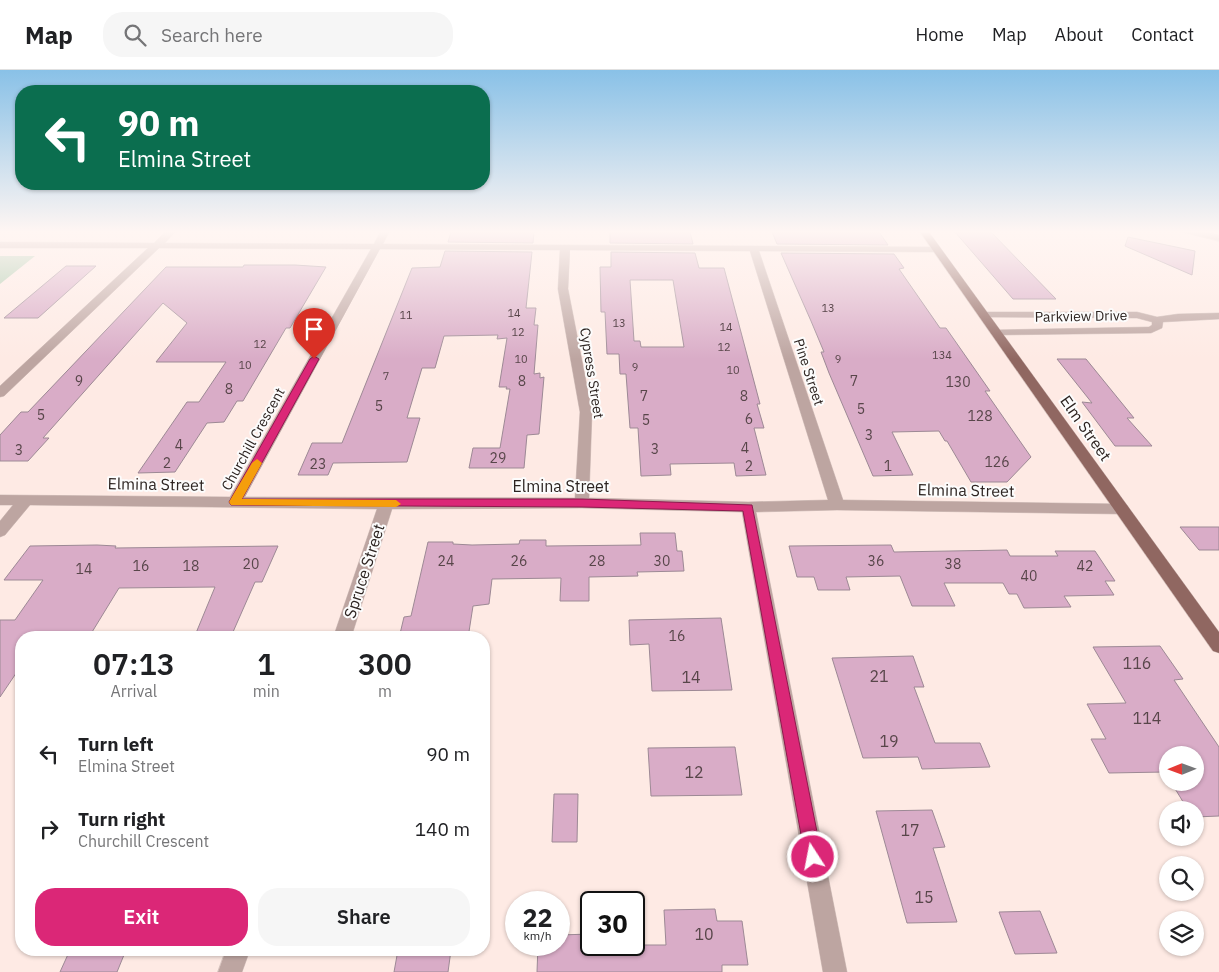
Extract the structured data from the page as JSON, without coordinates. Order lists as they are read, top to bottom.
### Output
{
  "streets": {
    "main road": ["Elm Street"],
    "street": [
      "Parkview Drive",
      "Pine Street",
      "Cypress Street",
      "Churchill Crescent",
      "Elmina Street",
      "Spruce Street"
    ]
  },
  "crossings": [
    ["Parkview Drive", "Elm Street"],
    ["Pine Street", "Elmina Street"],
    ["Cypress Street", "Elmina Street"],
    ["Elm Street", "Elmina Street"],
    ["Churchill Crescent", "Elmina Street"],
    ["Elmina Street", "Spruce Street"]
  ],
  "house_numbers": [
    "13",
    "14",
    "11",
    "13",
    "14",
    "12",
    "12",
    "12",
    "134",
    "10",
    "9",
    "10",
    "9",
    "10",
    "7",
    "9",
    "8",
    "7",
    "130",
    "8",
    "7",
    "8",
    "5",
    "5",
    "5",
    "128",
    "6",
    "5",
    "3",
    "4",
    "4",
    "3",
    "3",
    "29",
    "126",
    "2",
    "23",
    "2",
    "1",
    "24",
    "26",
    "28",
    "30",
    "36",
    "20",
    "38",
    "16",
    "18",
    "42",
    "14",
    "40",
    "16",
    "116",
    "21",
    "14",
    "114",
    "19",
    "12",
    "17",
    "15",
    "10"
  ],
  "north": "left",
  "page": {
    "header": "Map",
    "search": "Search here",
    "nav": [
      "Home",
      "Map",
      "About",
      "Contact"
    ],
    "turn": ["90 m", "Elmina Street"],
    "eta": [
      "07:13",
      "Arrival",
      "1",
      "min",
      "300",
      "m"
    ],
    "list": [
      {
        "name": "Turn left",
        "note": "Elmina Street",
        "value": "90 m"
      },
      {
        "name": "Turn right",
        "note": "Churchill Crescent",
        "value": "140 m"
      }
    ],
    "buttons": ["Exit", "Share"],
    "speed": "22 km/h",
    "limit": "30"
  }
}
